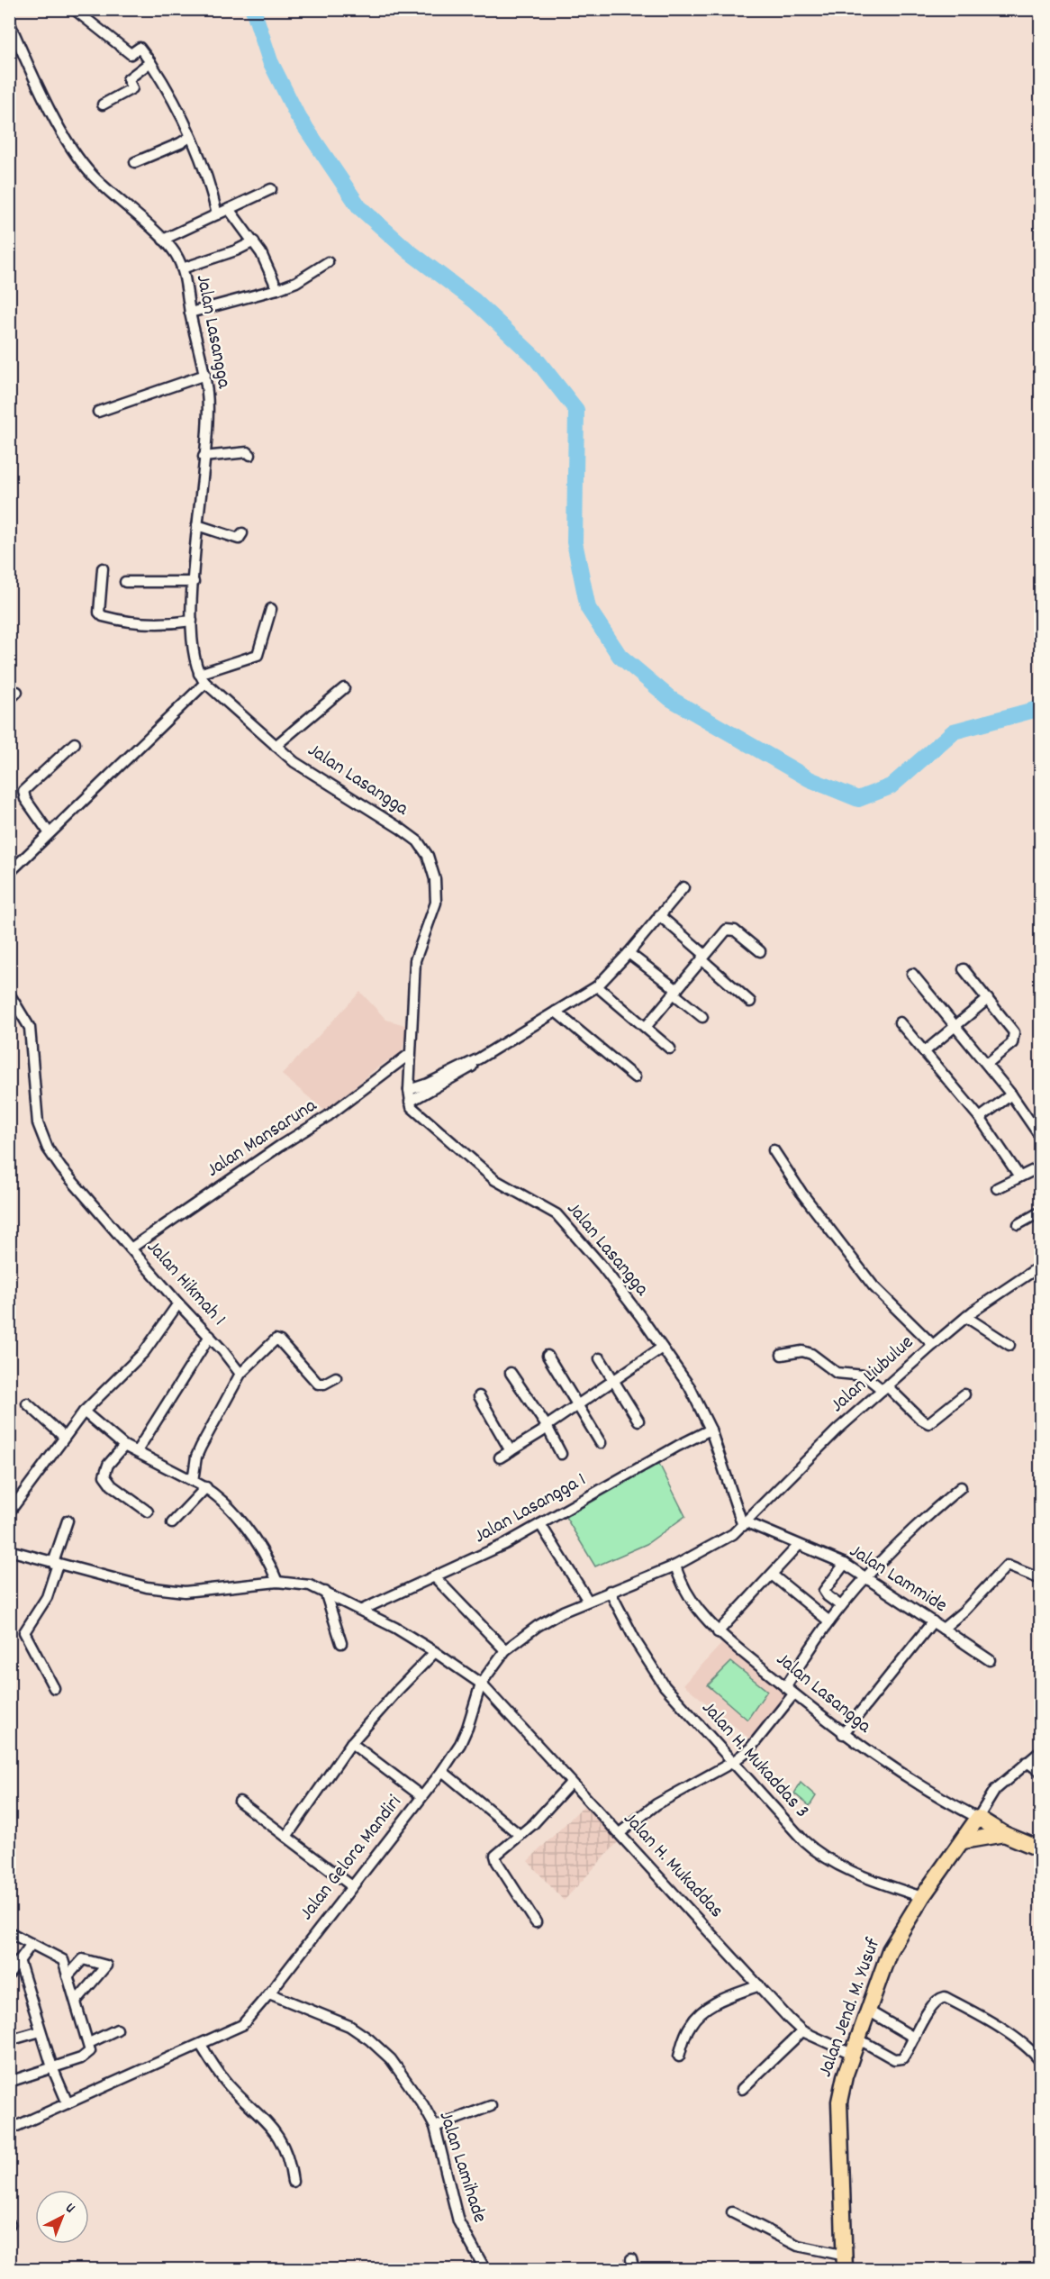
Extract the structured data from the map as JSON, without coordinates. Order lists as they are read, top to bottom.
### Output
{
  "streets": {
    "highway": ["Jalan Jend. M. Yusuf"],
    "street": [
      "Jalan Lasangga",
      "Jalan Mansaruna",
      "Jalan Hikmah 1",
      "Jalan Liubulue",
      "Jalan Lasangga 1",
      "Jalan Lammide",
      "Jalan H. Mukaddas 3",
      "Jalan Gelora Mandiri",
      "Jalan H. Mukaddas",
      "Jalan Lamihade"
    ]
  },
  "crossings": [
    ["Jalan Lasangga", "Jalan Mansaruna"],
    ["Jalan Lasangga", "Jalan Liubulue"],
    ["Jalan Lasangga", "Jalan Lasangga 1"],
    ["Jalan Lasangga", "Jalan Lammide"],
    ["Jalan Lasangga", "Jalan Gelora Mandiri"],
    ["Jalan Lasangga", "Jalan Jend. M. Yusuf"],
    ["Jalan Mansaruna", "Jalan Hikmah 1"],
    ["Jalan Liubulue", "Jalan Lammide"],
    ["Jalan Liubulue", "Jalan Gelora Mandiri"],
    ["Jalan Lasangga 1", "Jalan H. Mukaddas"],
    ["Jalan H. Mukaddas 3", "Jalan Gelora Mandiri"],
    ["Jalan H. Mukaddas 3", "Jalan Jend. M. Yusuf"],
    ["Jalan Gelora Mandiri", "Jalan H. Mukaddas"],
    ["Jalan Gelora Mandiri", "Jalan Lamihade"],
    ["Jalan H. Mukaddas", "Jalan Jend. M. Yusuf"]
  ],
  "north": "top right"
}
